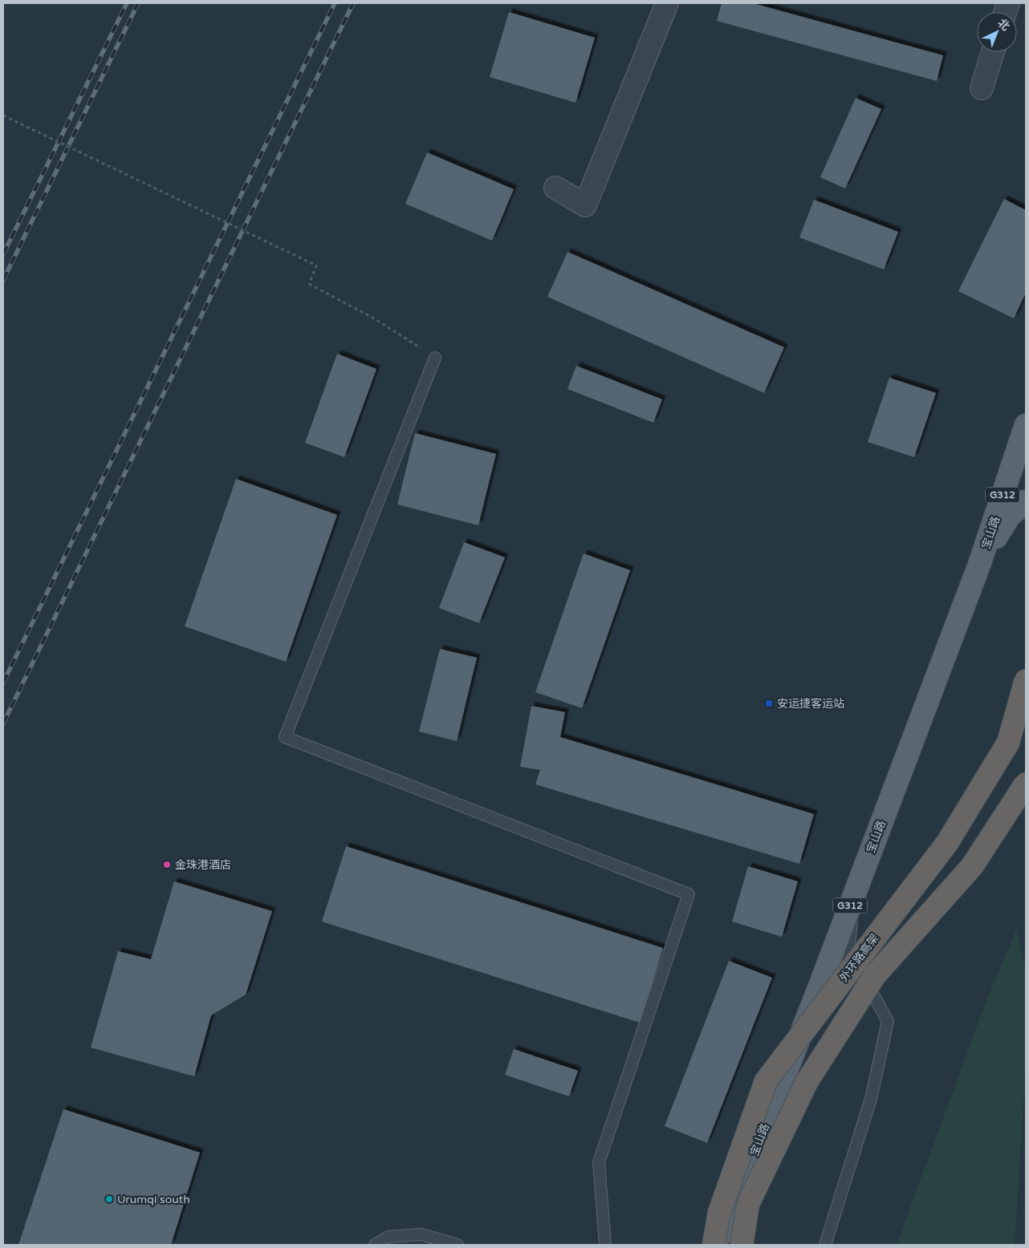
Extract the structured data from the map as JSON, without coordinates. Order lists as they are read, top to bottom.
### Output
{
  "streets": {
    "highway": ["外环路高架"],
    "main road": ["G312", "宝山路"]
  },
  "places": {
    "transit": ["安运捷客运站"],
    "other": ["金珠港酒店", "Urumqi south"]
  },
  "north": "top right"
}
